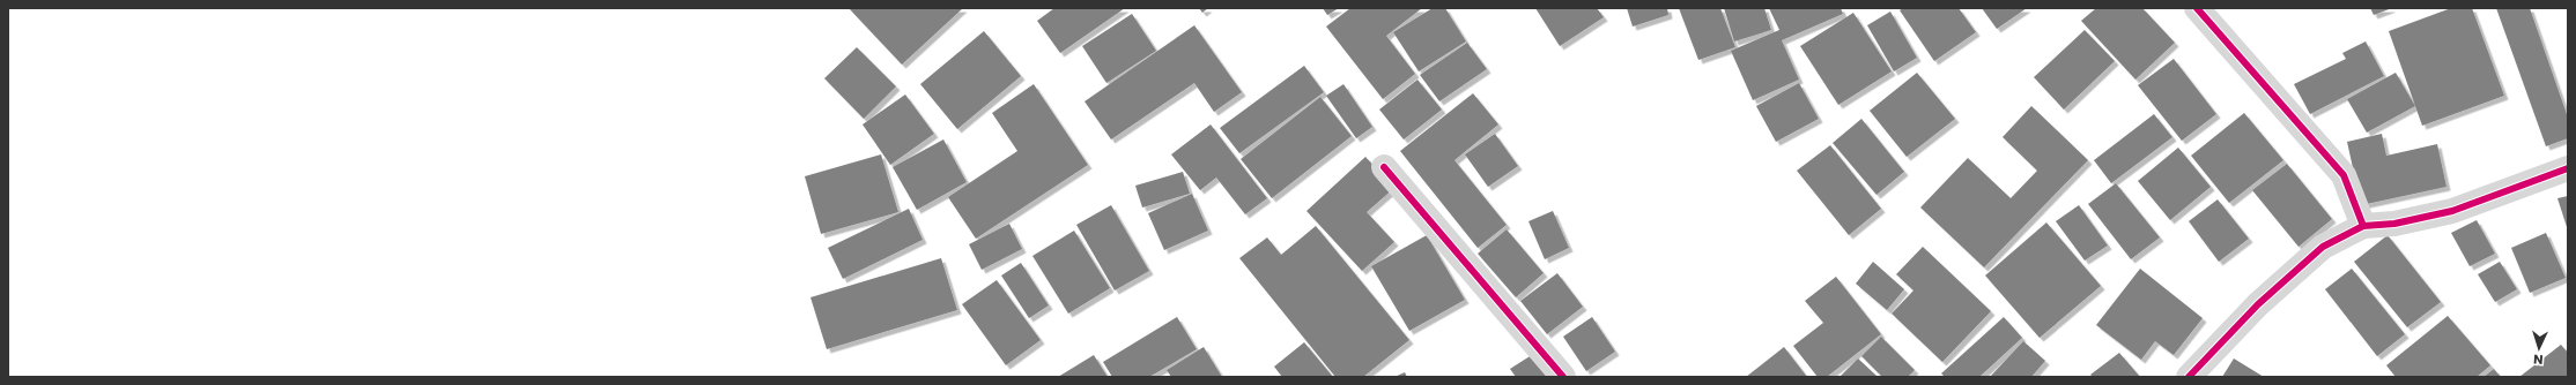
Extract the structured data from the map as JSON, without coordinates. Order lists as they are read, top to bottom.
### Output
{
  "north": "bottom"
}
